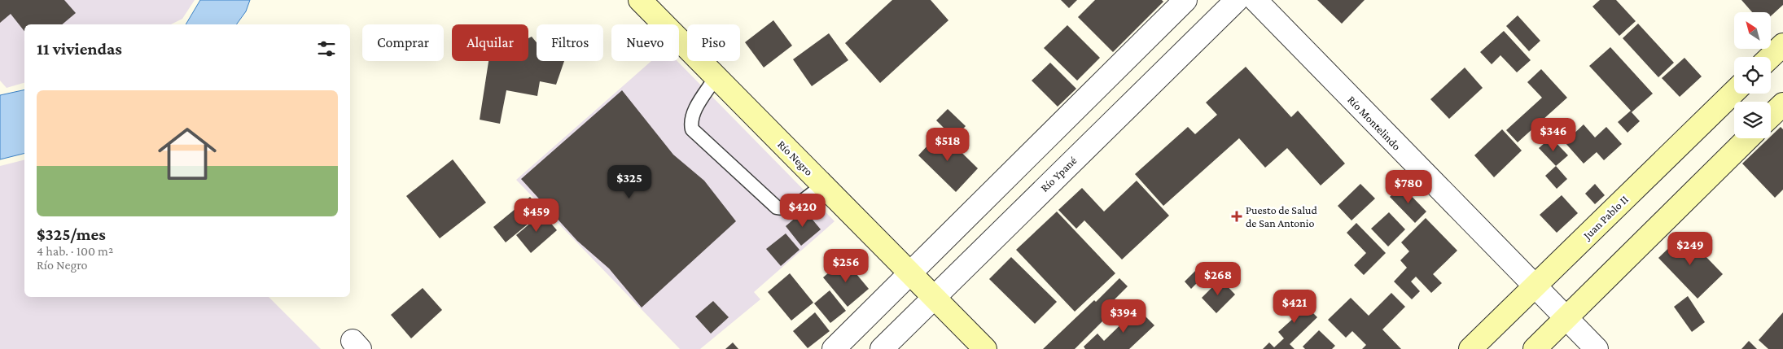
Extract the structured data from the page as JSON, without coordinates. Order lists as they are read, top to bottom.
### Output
{
  "streets": {
    "street": [
      "Río Montelindo",
      "Río Negro",
      "Río Ypané",
      "Juan Pablo II"
    ]
  },
  "crossings": [
    ["Río Montelindo", "Juan Pablo II"],
    ["Río Negro", "Río Ypané"]
  ],
  "places": {
    "health": ["Puesto de Salud de San Antonio"]
  },
  "north": "top left",
  "page": {
    "chip": [
      "Comprar",
      "Alquilar",
      "Filtros",
      "Nuevo",
      "Piso"
    ],
    "heading": "11 viviendas",
    "list": [
      {
        "name": "$325/mes",
        "note": "4 hab. · 100 m² · Río Negro"
      }
    ],
    "price": [
      "$346",
      "$518",
      "$325",
      "$780",
      "$420",
      "$459",
      "$249",
      "$256",
      "$268",
      "$421",
      "$394"
    ]
  }
}
